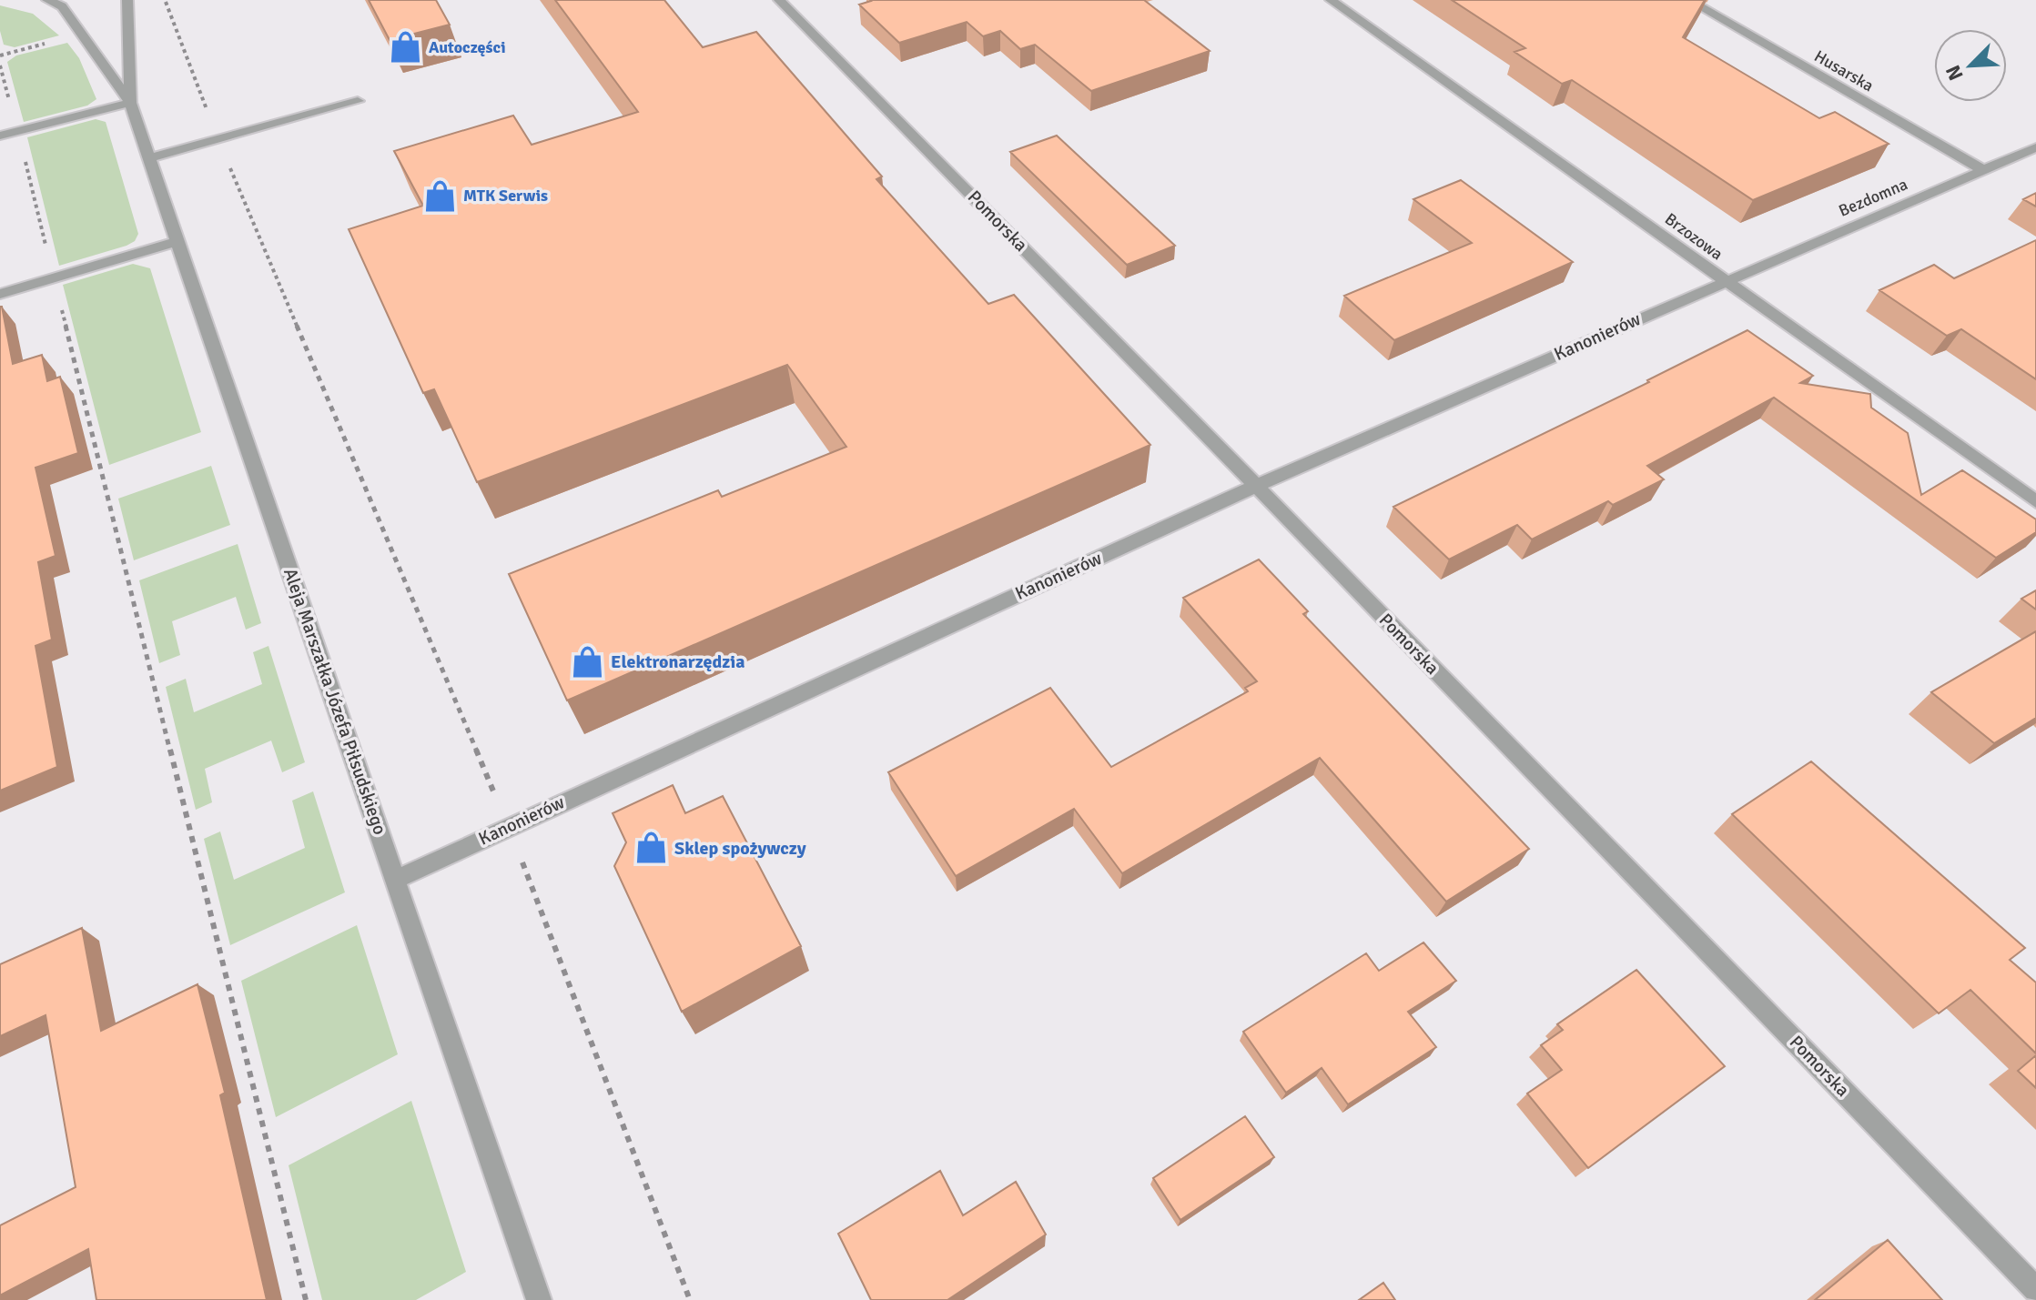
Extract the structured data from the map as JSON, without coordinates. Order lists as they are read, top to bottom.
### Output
{
  "streets": {
    "street": [
      "Husarska",
      "Bezdomna",
      "Pomorska",
      "Brzozowa",
      "Kanonierów",
      "Aleja Marszałka Józefa Piłsudskiego"
    ]
  },
  "crossings": [
    ["Husarska", "Bezdomna"],
    ["Bezdomna", "Brzozowa"],
    ["Bezdomna", "Kanonierów"],
    ["Pomorska", "Kanonierów"],
    ["Brzozowa", "Kanonierów"],
    ["Kanonierów", "Aleja Marszałka Józefa Piłsudskiego"]
  ],
  "places": {
    "shop": [
      "Autoczęści",
      "MTK Serwis",
      "Elektronarzędzia",
      "Sklep spożywczy"
    ]
  },
  "north": "bottom left"
}
